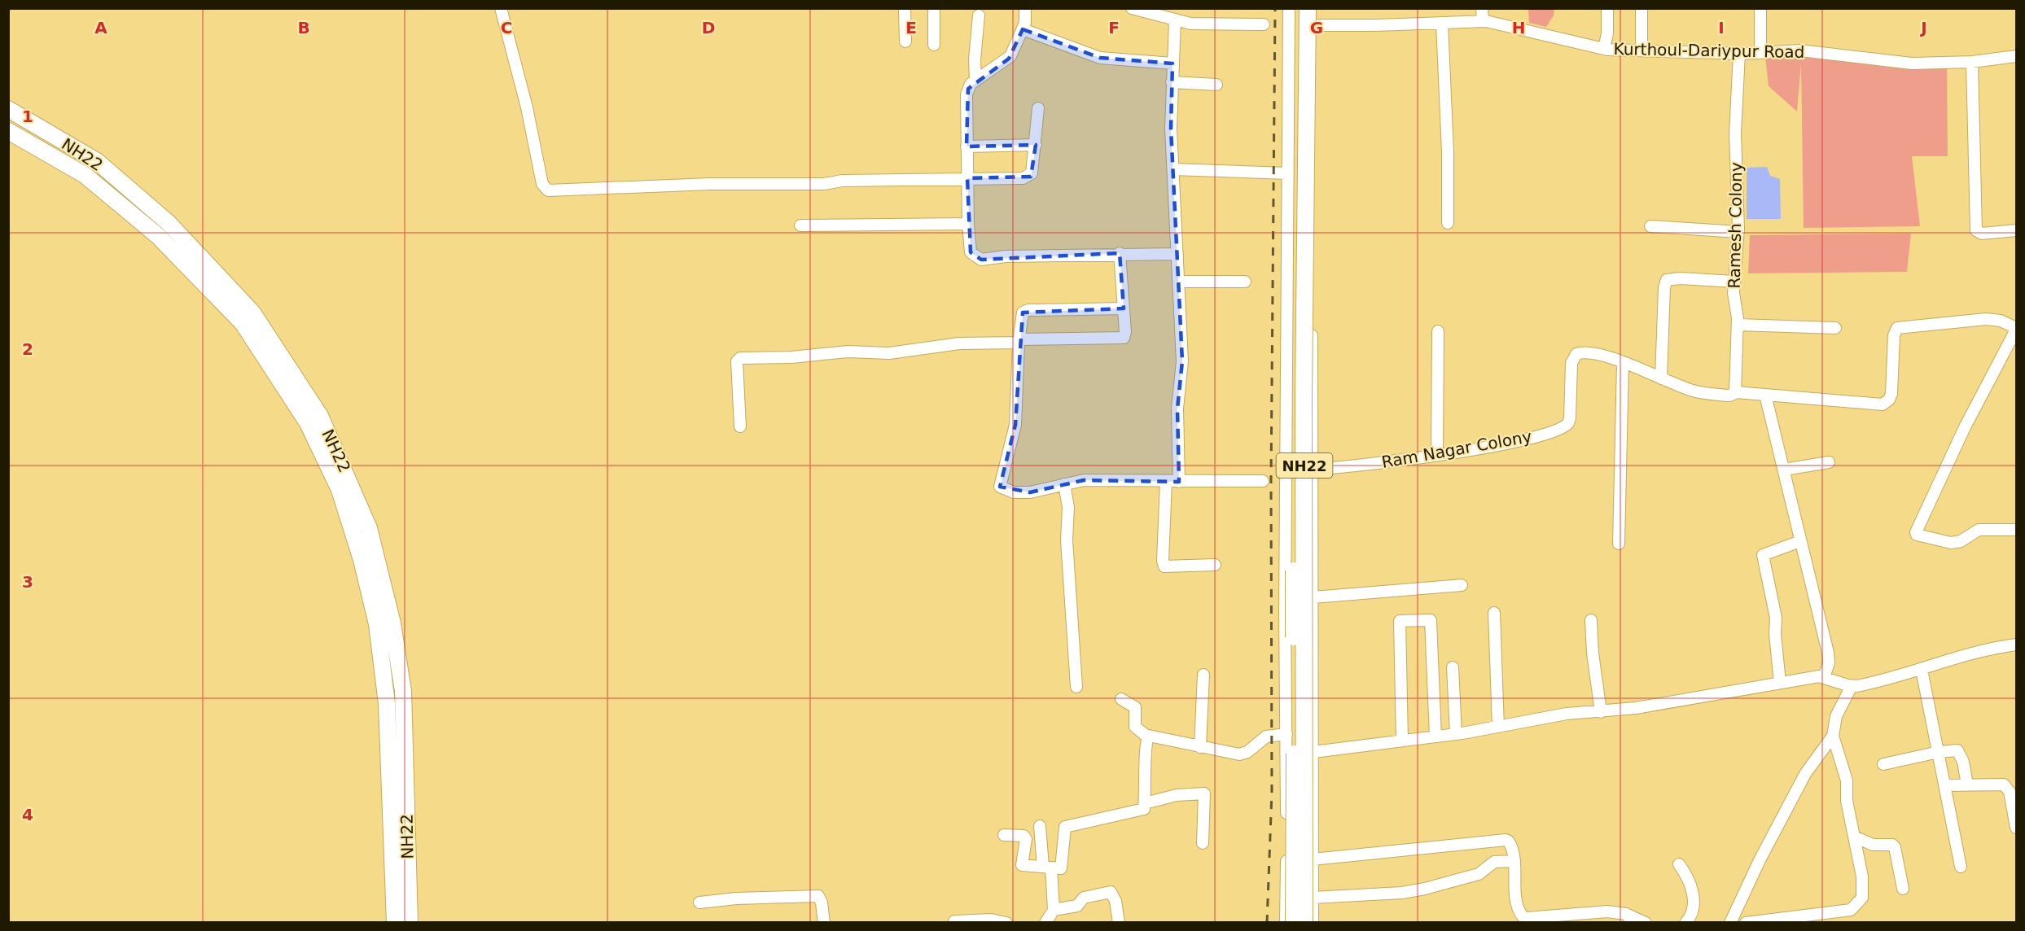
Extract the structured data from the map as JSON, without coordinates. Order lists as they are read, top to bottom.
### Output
{
  "streets": {
    "highway": ["NH22"],
    "street": ["Kurthoul-Dariypur Road", "Ramesh Colony", "Ram Nagar Colony"]
  },
  "crossings": [
    ["Kurthoul-Dariypur Road", "Ramesh Colony"],
    ["Ramesh Colony", "Ram Nagar Colony"]
  ],
  "grid": {
    "columns": [
      "A",
      "B",
      "C",
      "D",
      "E",
      "F",
      "G",
      "H",
      "I",
      "J"
    ],
    "rows": [
      "1",
      "2",
      "3",
      "4"
    ]
  }
}
